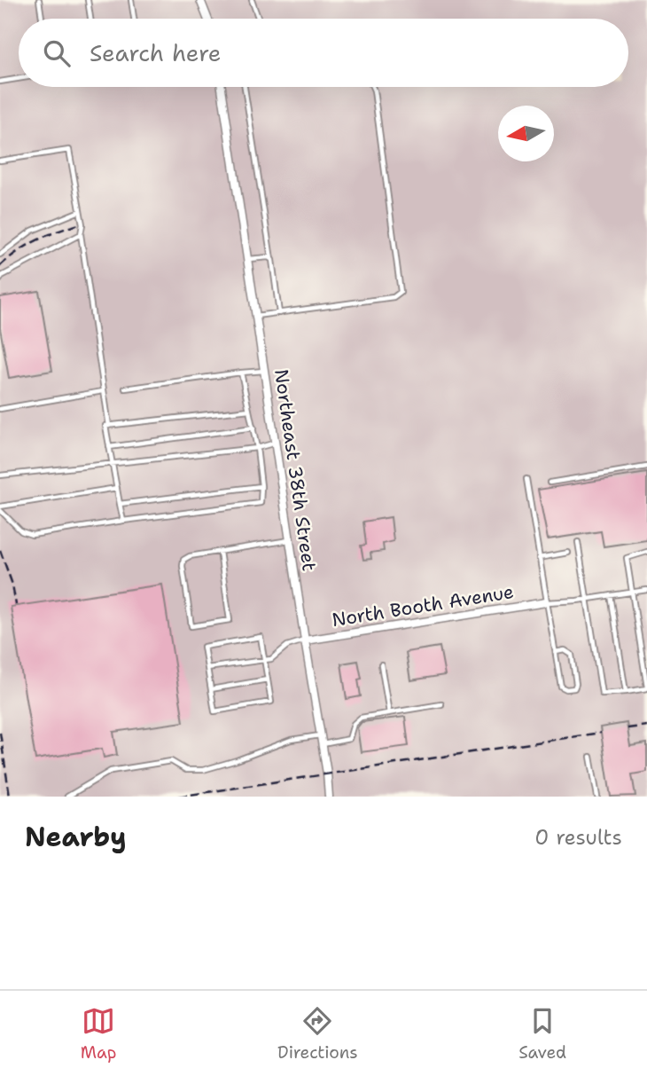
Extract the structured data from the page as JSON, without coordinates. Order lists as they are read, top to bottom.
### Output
{
  "streets": {
    "street": ["Northeast 38th Street", "North Booth Avenue"]
  },
  "crossings": [
    ["Northeast 38th Street", "North Booth Avenue"]
  ],
  "north": "left",
  "page": {
    "search": "Search here",
    "heading": ["Nearby", "0 results"],
    "nav": ["Map", "Directions", "Saved"]
  }
}
